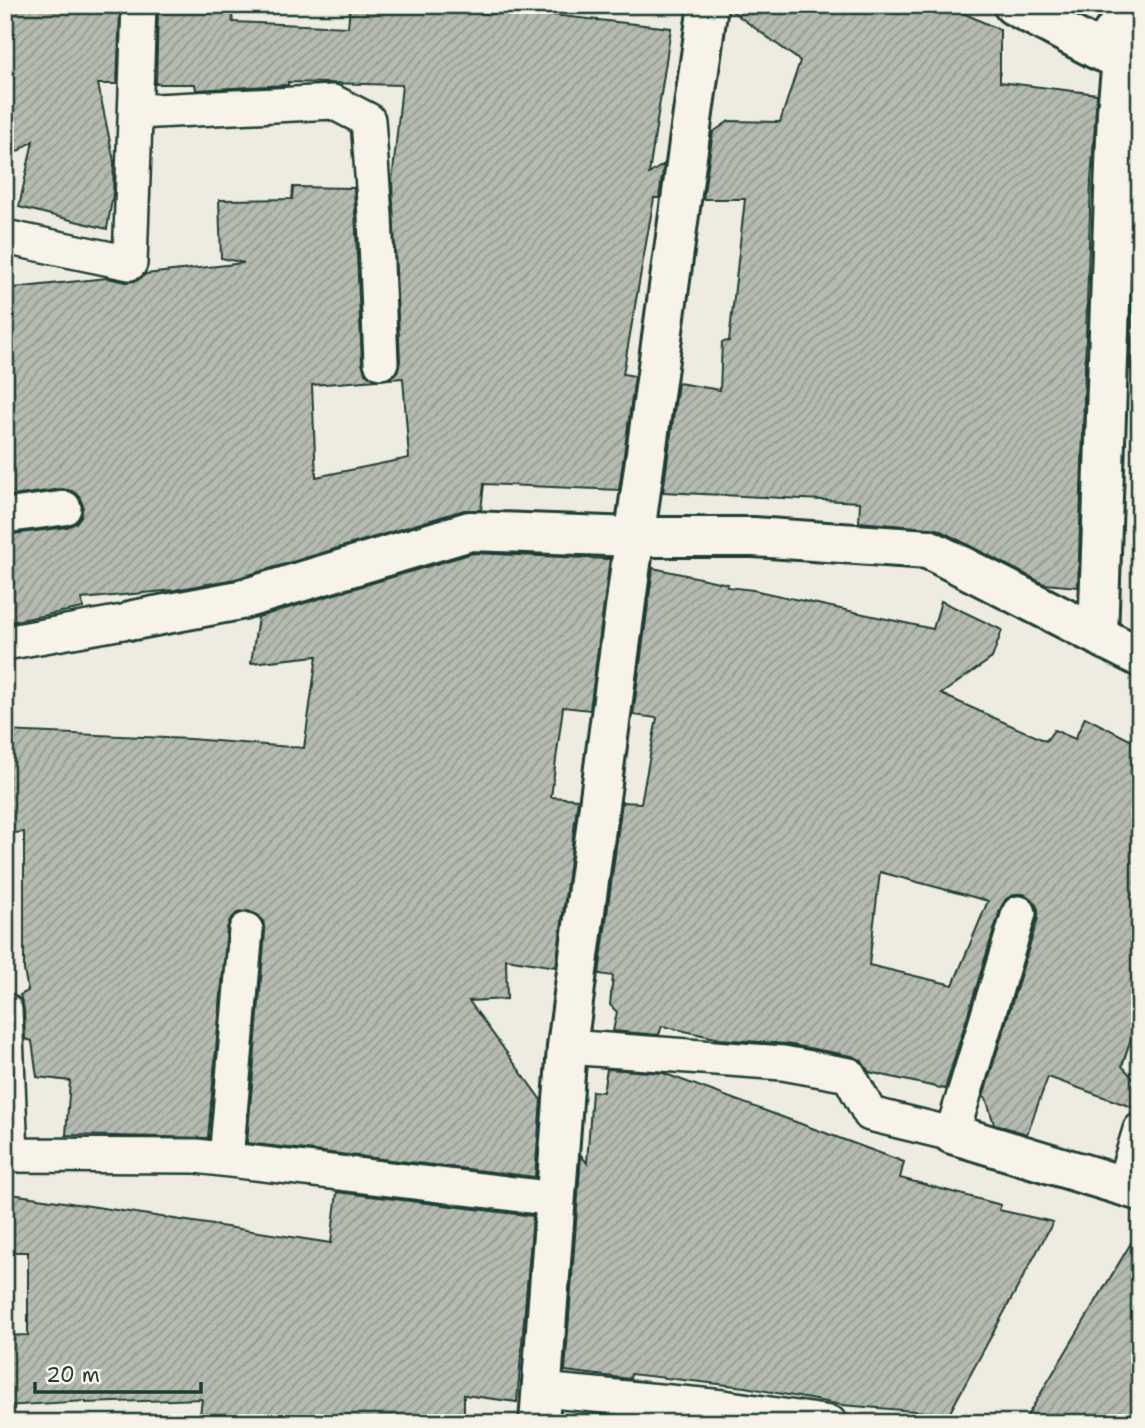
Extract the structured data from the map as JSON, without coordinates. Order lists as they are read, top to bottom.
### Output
{
  "scale_bar": "20 m"
}
